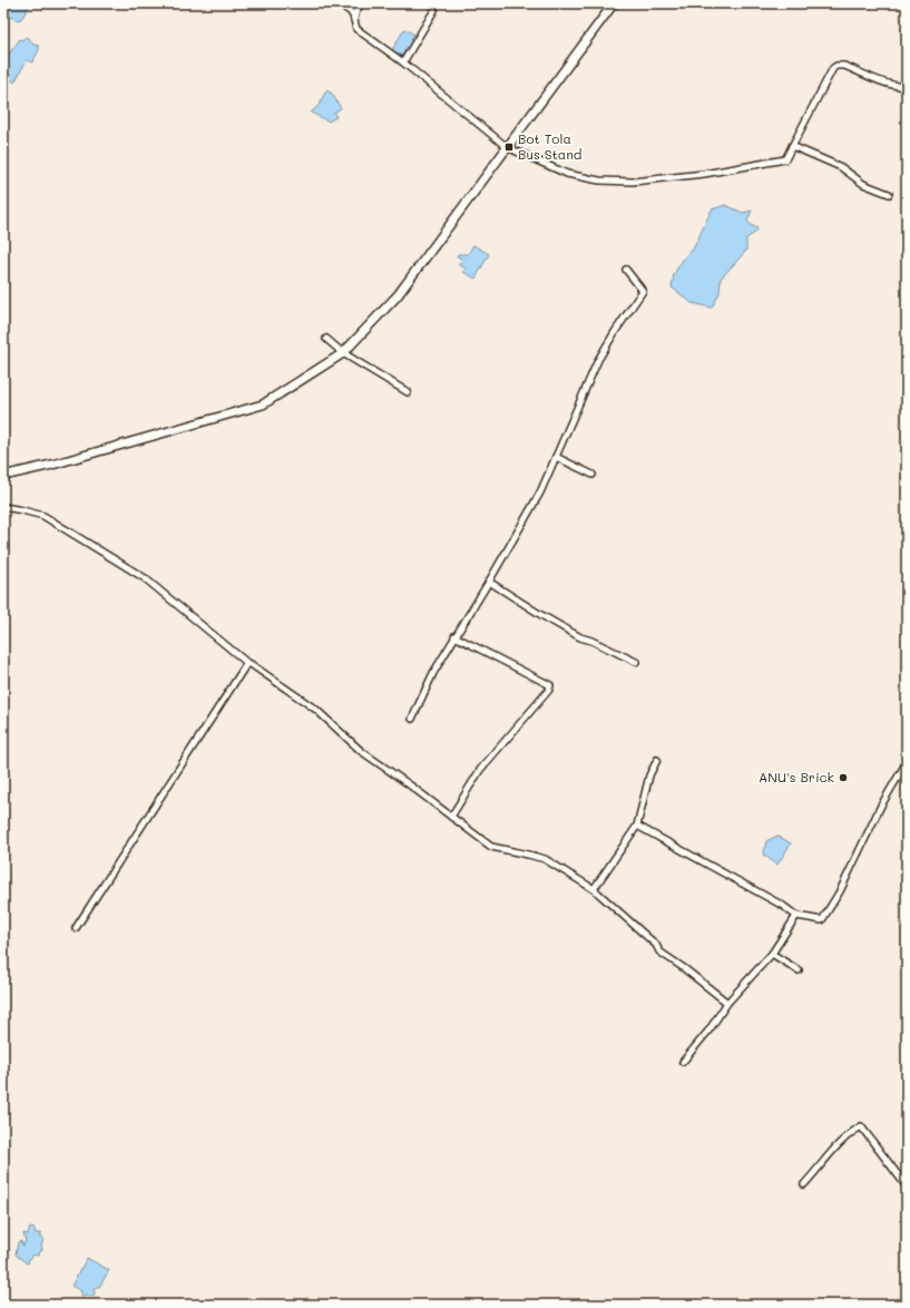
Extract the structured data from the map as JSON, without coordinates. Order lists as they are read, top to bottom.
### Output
{
  "places": {
    "transit": ["Bot Tola Bus Stand"],
    "other": ["ANU's Brick"]
  }
}
